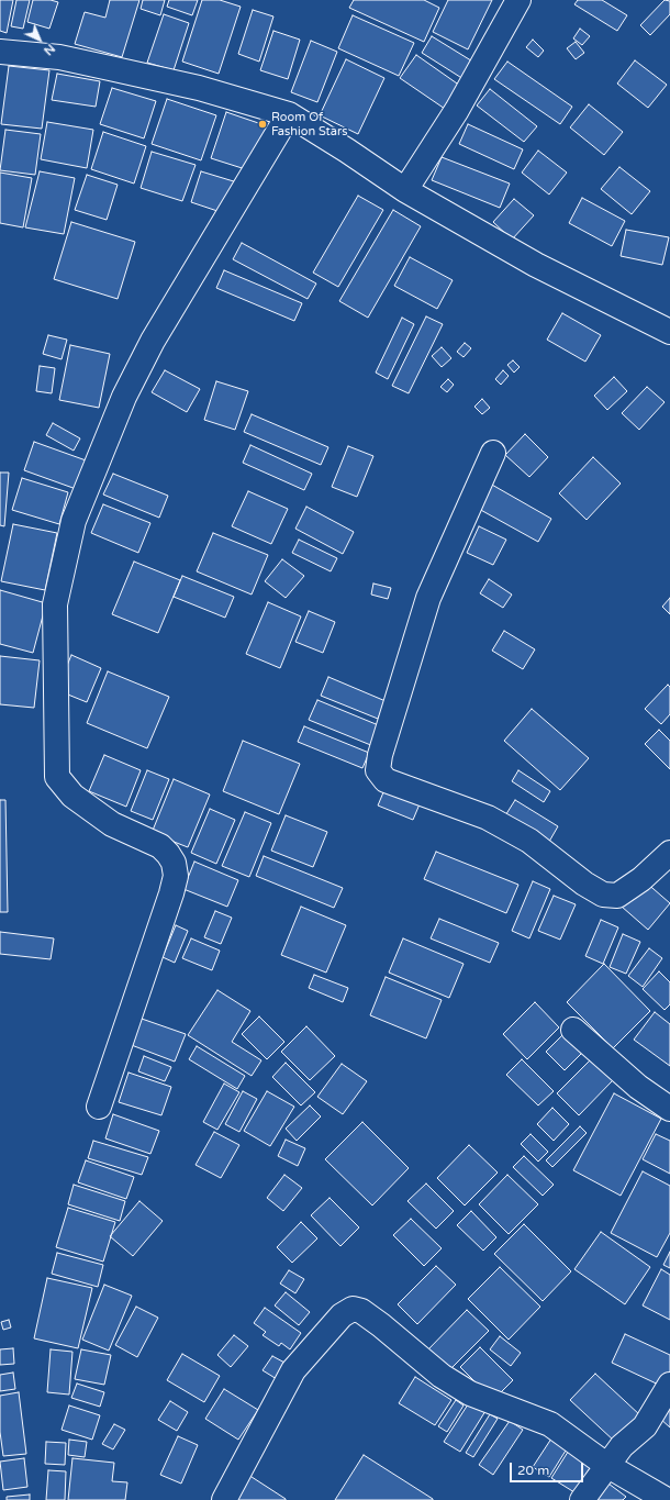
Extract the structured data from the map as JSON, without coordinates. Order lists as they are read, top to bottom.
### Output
{
  "places": ["Room Of Fashion Stars"],
  "scale_bar": "20 m",
  "north": "bottom right"
}
